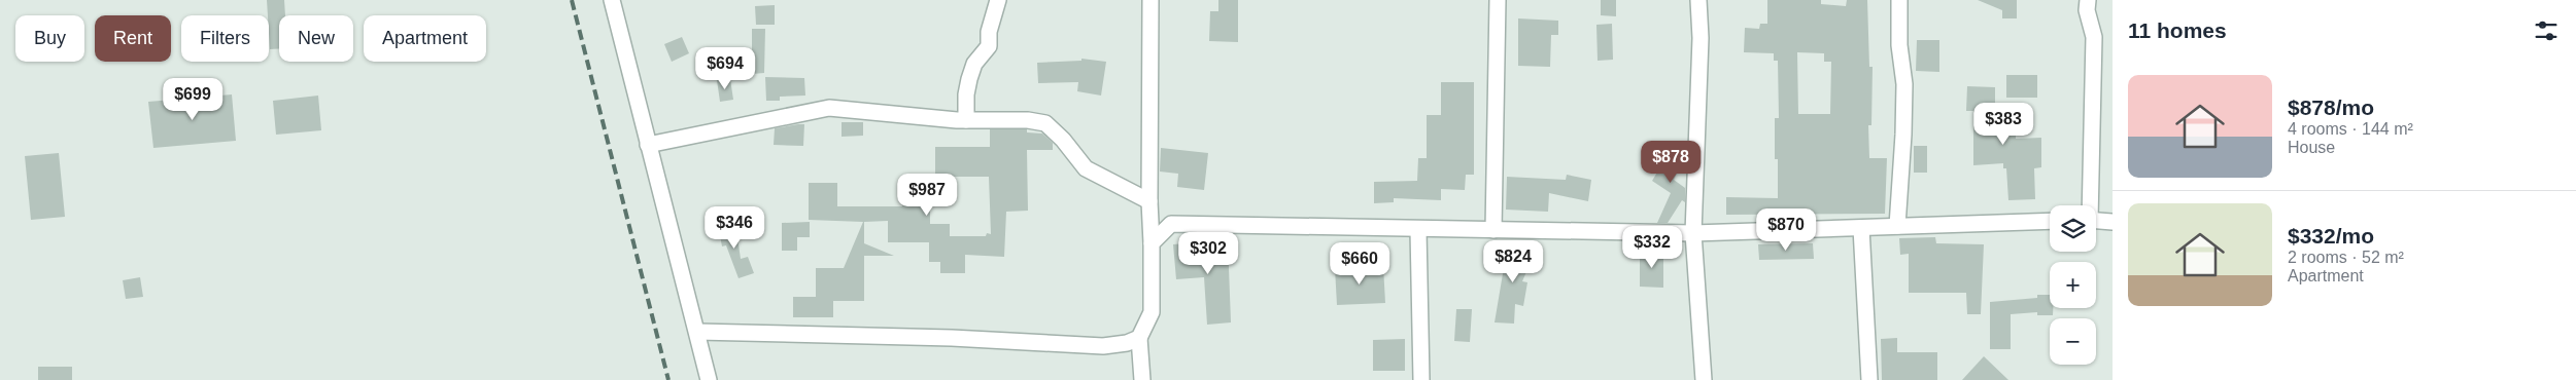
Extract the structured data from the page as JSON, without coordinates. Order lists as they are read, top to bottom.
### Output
{
  "page": {
    "heading": "11 homes",
    "chip": [
      "Buy",
      "Rent",
      "Filters",
      "New",
      "Apartment"
    ],
    "price": [
      "$694",
      "$699",
      "$383",
      "$878",
      "$987",
      "$346",
      "$870",
      "$332",
      "$302",
      "$824",
      "$660"
    ],
    "list": [
      {
        "name": "$878/mo",
        "note": "4 rooms · 144 m² · House"
      },
      {
        "name": "$332/mo",
        "note": "2 rooms · 52 m² · Apartment"
      }
    ],
    "map_buttons": ["+", "−"]
  }
}
